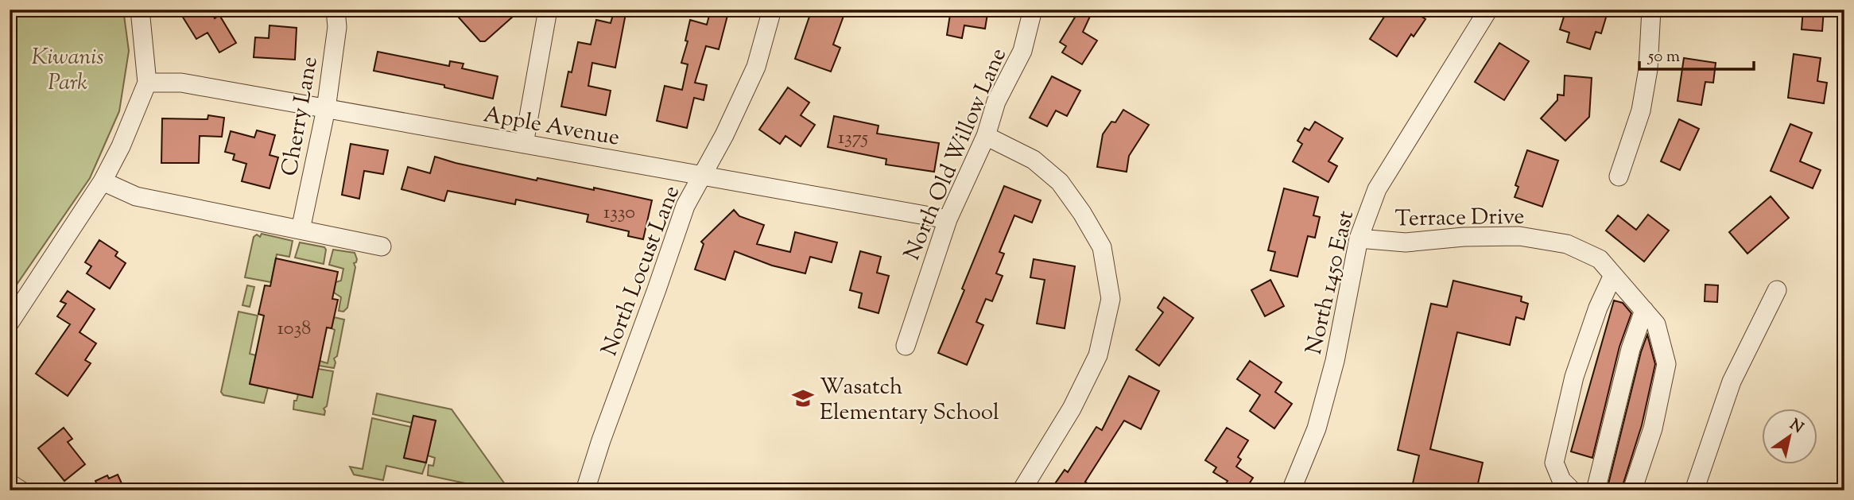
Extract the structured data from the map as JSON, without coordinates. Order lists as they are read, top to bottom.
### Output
{
  "streets": {
    "street": [
      "Cherry Lane",
      "Apple Avenue",
      "North Old Willow Lane",
      "Terrace Drive",
      "North Locust Lane",
      "North 1450 East"
    ]
  },
  "crossings": [
    ["Cherry Lane", "Apple Avenue"],
    ["Apple Avenue", "North Old Willow Lane"],
    ["Apple Avenue", "North Locust Lane"],
    ["Terrace Drive", "North 1450 East"]
  ],
  "parks": ["Kiwanis Park"],
  "places": {
    "school or university": ["Wasatch Elementary School"]
  },
  "house_numbers": ["1375", "1330", "1038"],
  "scale_bar": "50 m",
  "north": "top right"
}
